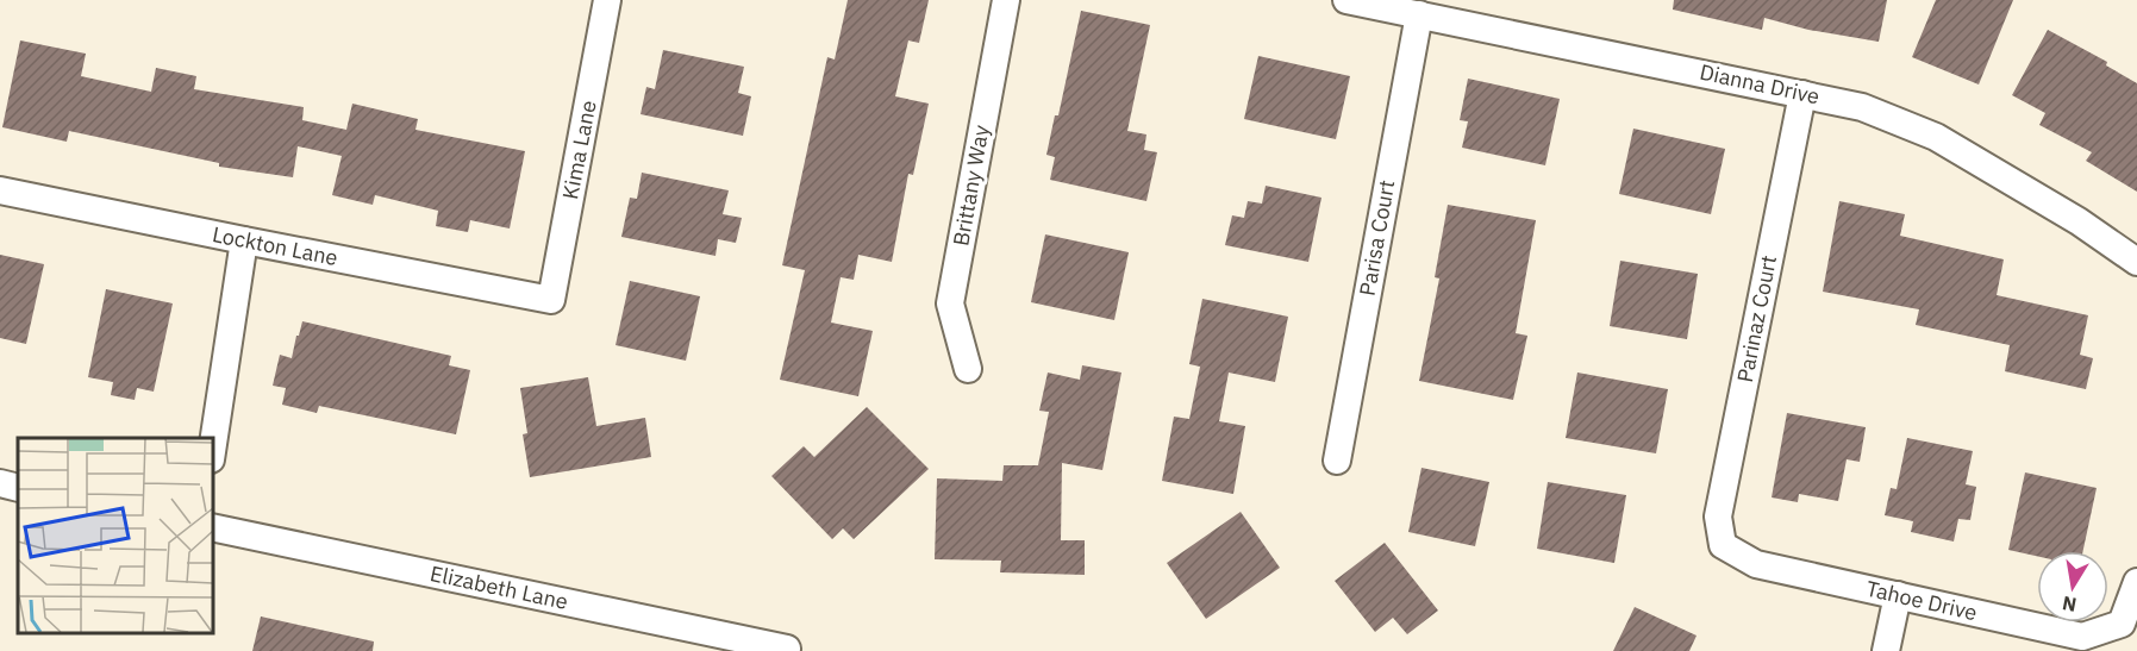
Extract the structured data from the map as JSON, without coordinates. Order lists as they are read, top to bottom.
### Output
{
  "streets": {
    "street": [
      "Dianna Drive",
      "Kima Lane",
      "Brittany Way",
      "Parisa Court",
      "Lockton Lane",
      "Parinaz Court",
      "Elizabeth Lane",
      "Tahoe Drive"
    ]
  },
  "crossings": [
    ["Dianna Drive", "Parisa Court"],
    ["Dianna Drive", "Parinaz Court"],
    ["Kima Lane", "Lockton Lane"],
    ["Parinaz Court", "Tahoe Drive"]
  ],
  "north": "bottom"
}
